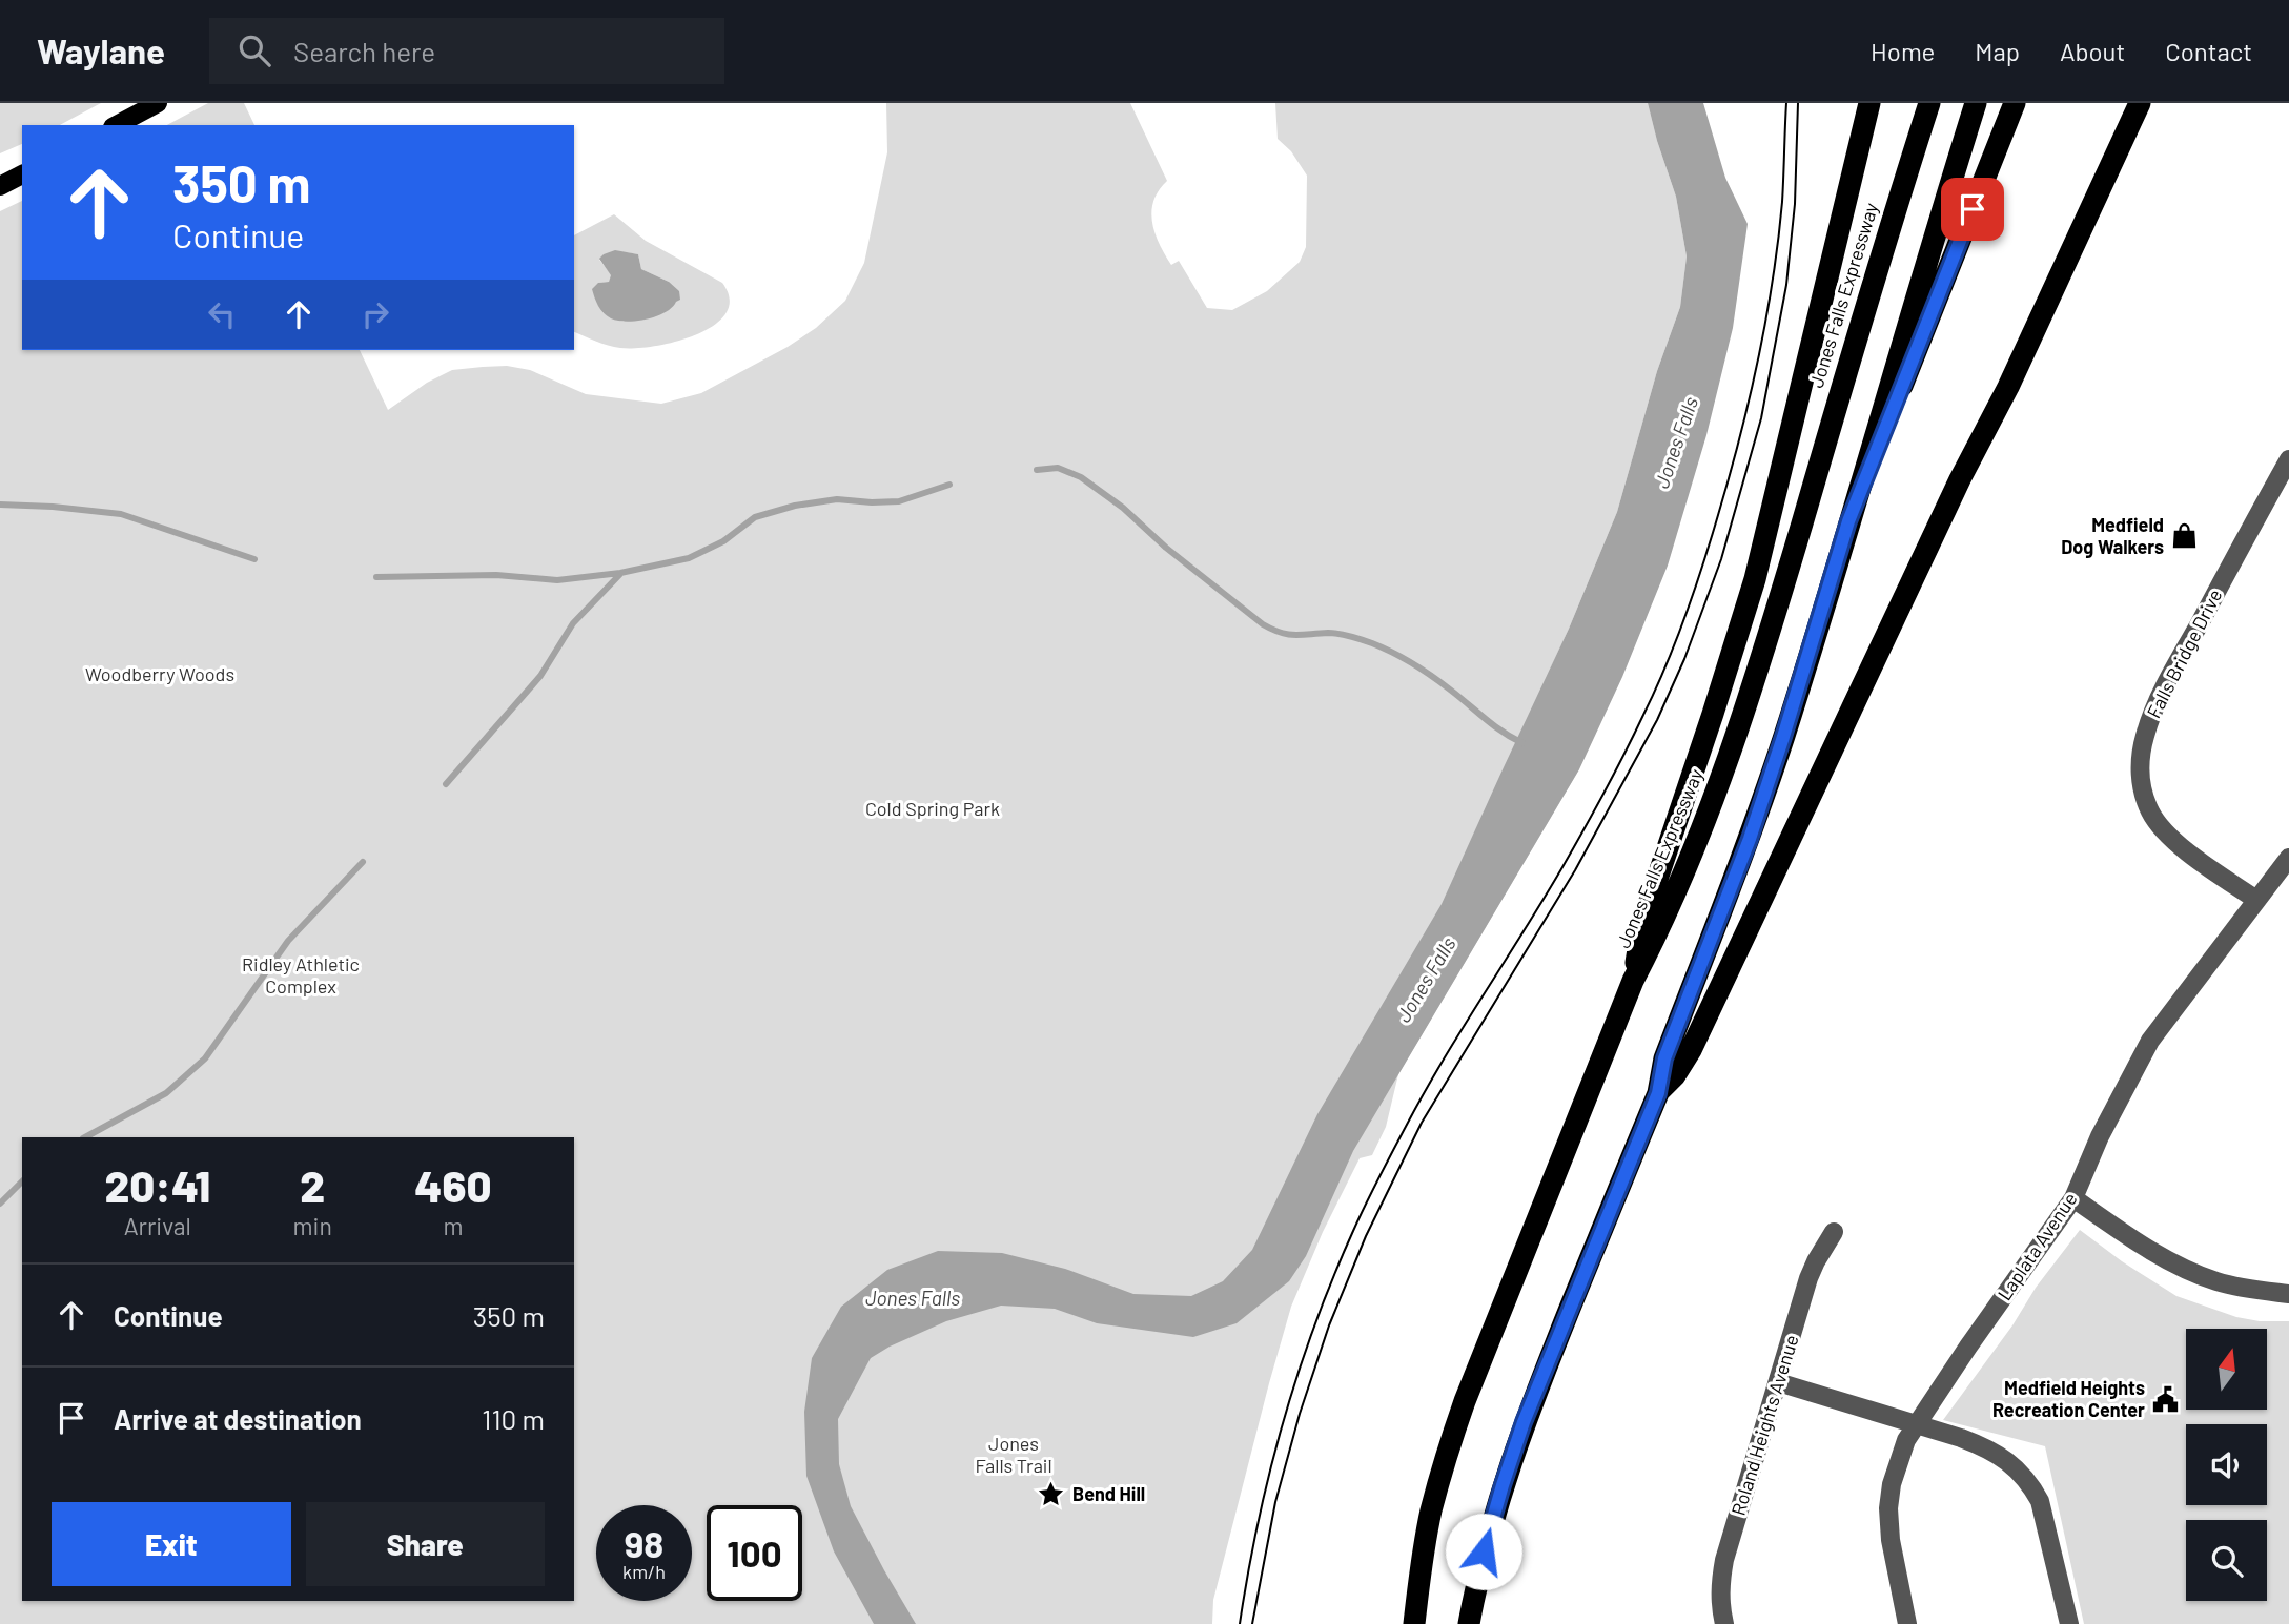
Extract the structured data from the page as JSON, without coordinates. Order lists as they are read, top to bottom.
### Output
{
  "streets": {
    "highway": ["Jones Falls Expressway"],
    "street": ["Falls Bridge Drive", "Laplata Avenue", "Roland Heights Avenue"]
  },
  "crossings": [
    ["Falls Bridge Drive", "Laplata Avenue"]
  ],
  "water": ["Jones Falls"],
  "parks": [
    "Woodberry Woods",
    "Cold Spring Park",
    "Ridley Athletic Complex",
    "Jones Falls Trail"
  ],
  "places": {
    "shop": ["Medfield Dog Walkers"],
    "public building": ["Medfield Heights Recreation Center"],
    "place": ["Bend Hill"]
  },
  "north": "top",
  "page": {
    "header": "Waylane",
    "search": "Search here",
    "nav": [
      "Home",
      "Map",
      "About",
      "Contact"
    ],
    "turn": ["350 m", "Continue"],
    "eta": [
      "20:41",
      "Arrival",
      "2",
      "min",
      "460",
      "m"
    ],
    "list": [
      {
        "name": "Continue",
        "value": "350 m"
      },
      {
        "name": "Arrive at destination",
        "value": "110 m"
      }
    ],
    "buttons": ["Exit", "Share"],
    "speed": "98 km/h",
    "limit": "100"
  }
}
